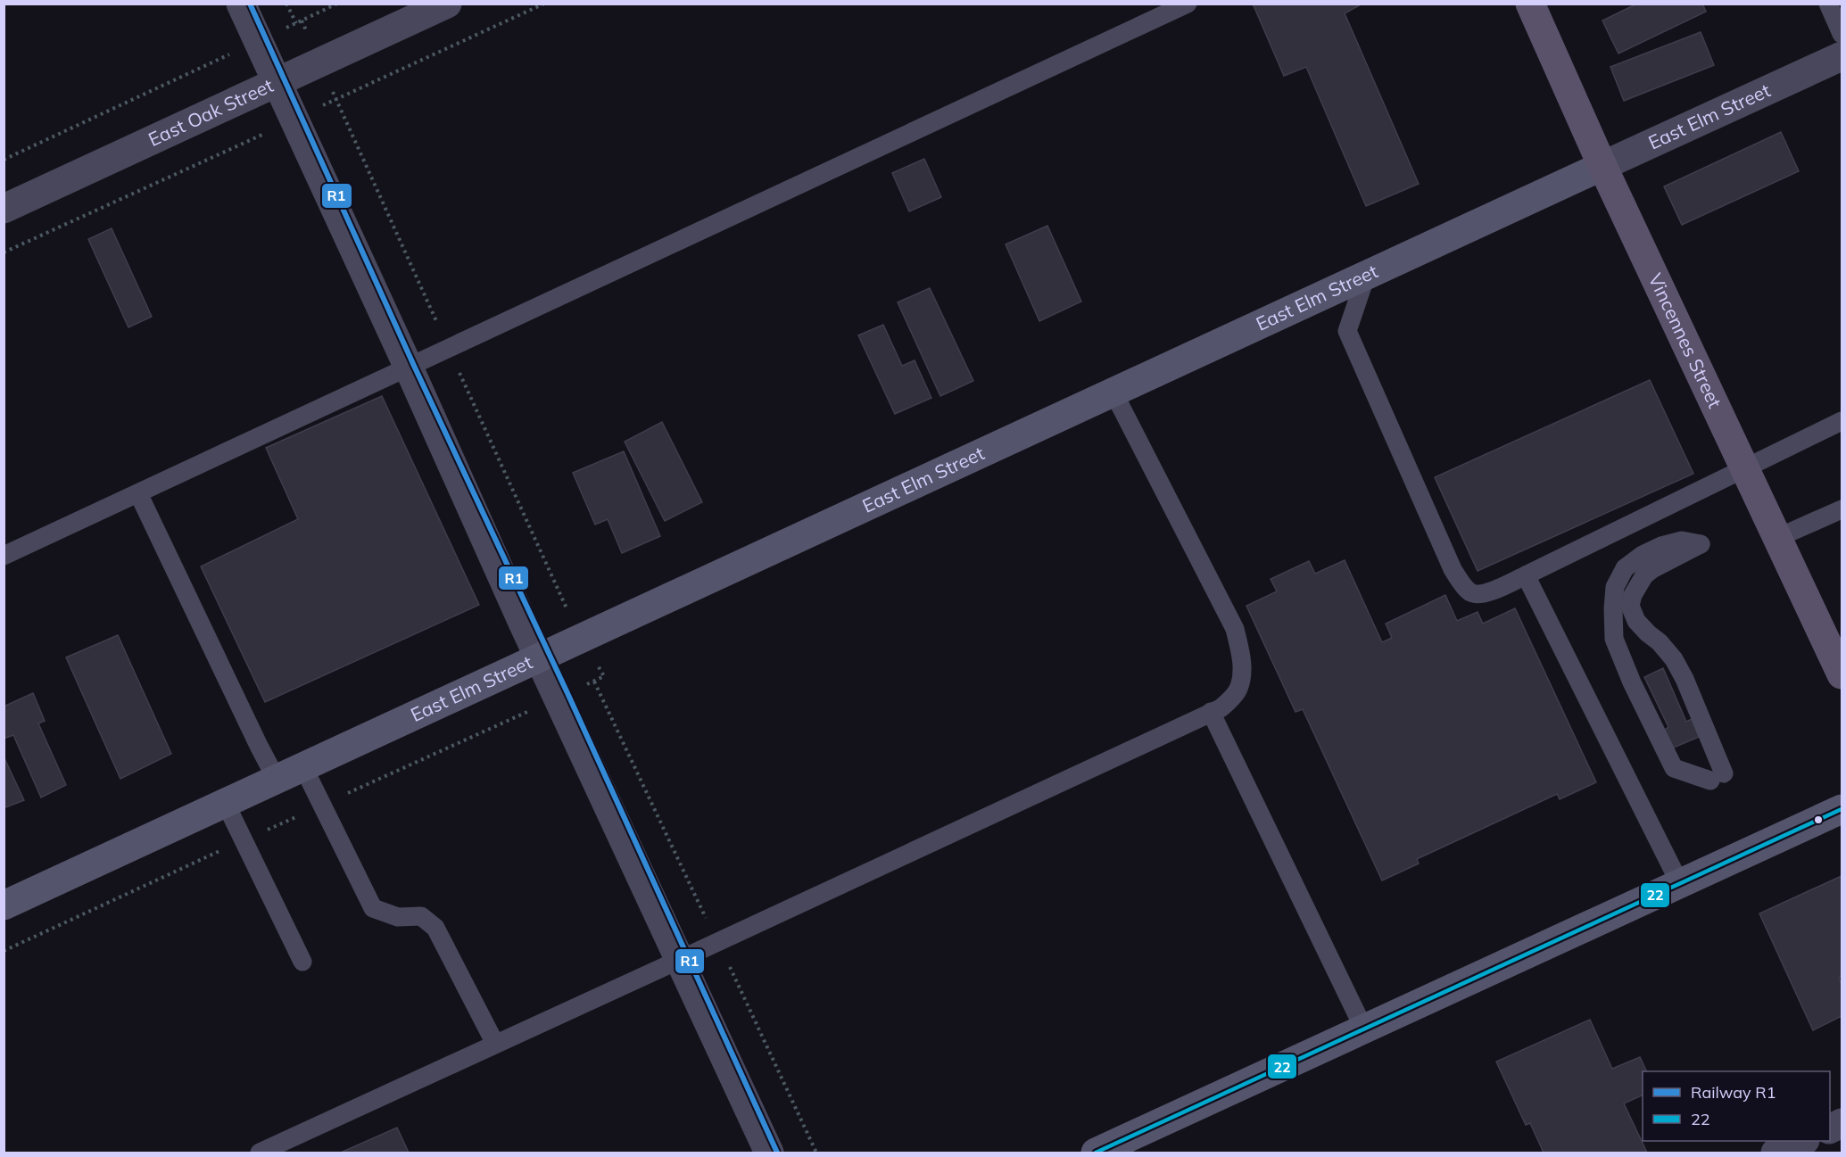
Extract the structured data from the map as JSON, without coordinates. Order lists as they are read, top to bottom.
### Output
{
  "streets": {
    "main road": ["East Elm Street", "Vincennes Street"],
    "street": ["East Oak Street"]
  },
  "crossings": [
    ["East Elm Street", "Vincennes Street"]
  ],
  "lines": ["rail line R1", "transit line 22"],
  "legend": ["Railway R1", "22"]
}
